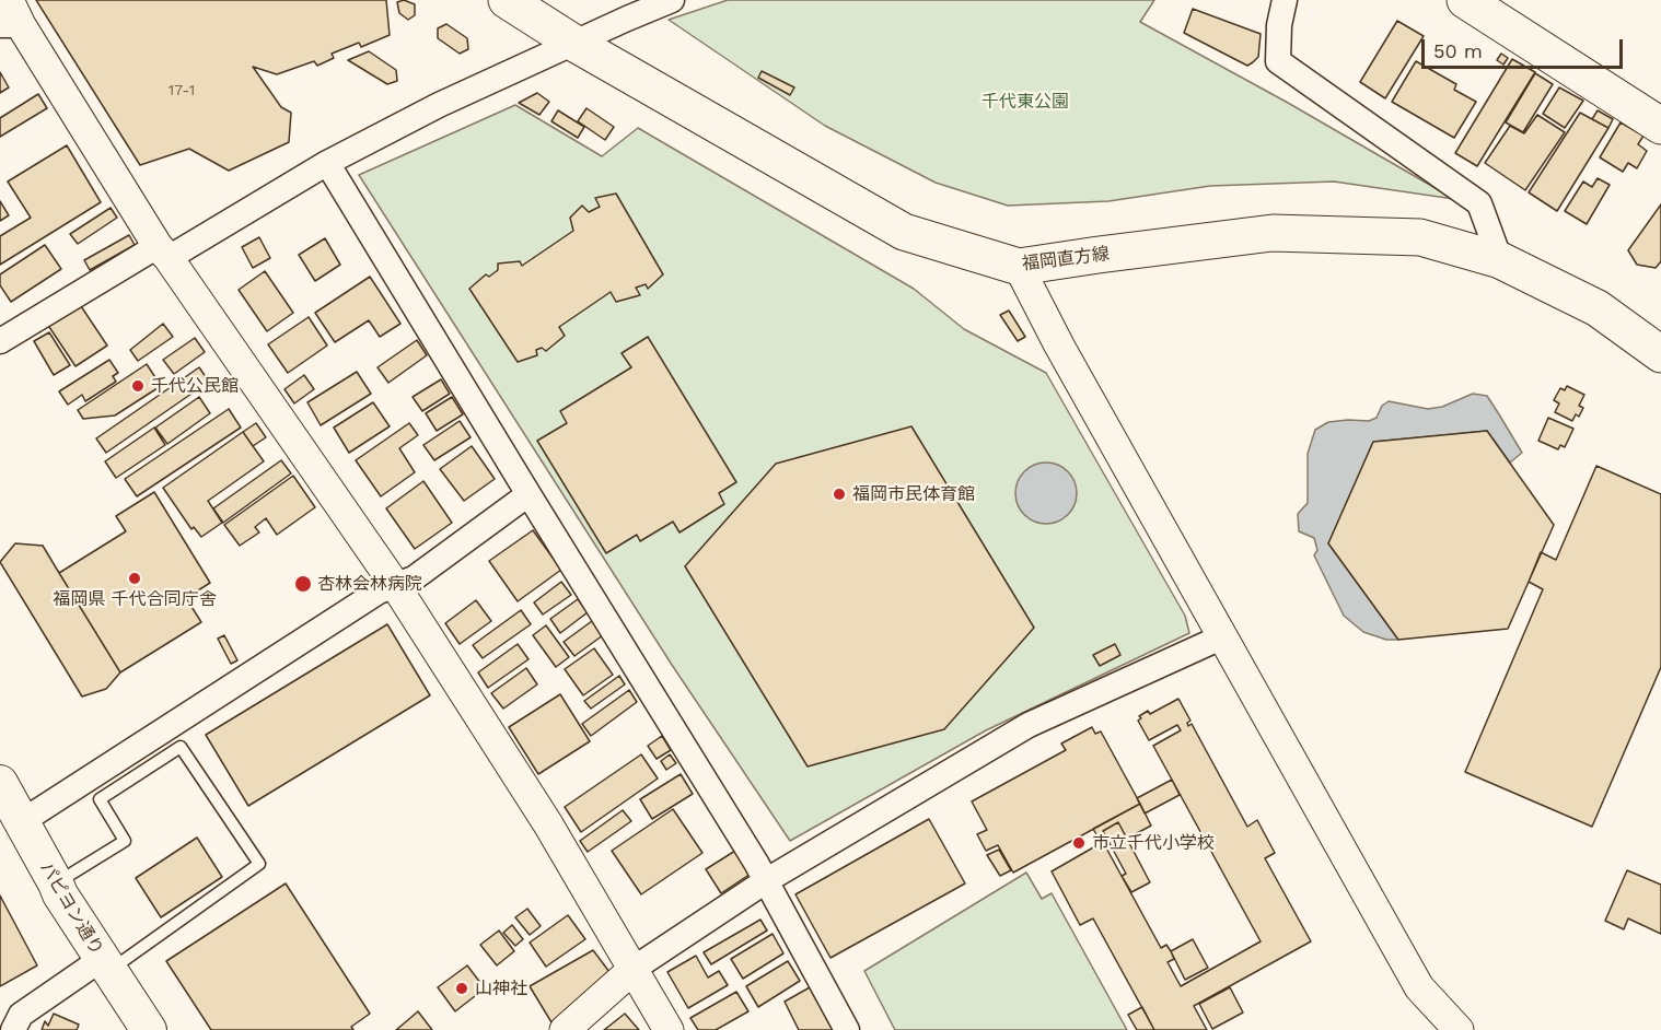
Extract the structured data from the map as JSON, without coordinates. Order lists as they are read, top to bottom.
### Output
{
  "streets": {
    "main road": ["福岡直方線", "パピヨン通り"]
  },
  "parks": ["千代東公園"],
  "places": [
    "千代公民館",
    "福岡市民体育館",
    "福岡県 千代合同庁舎",
    "杏林会林病院",
    "市立千代小学校",
    "山神社"
  ],
  "house_numbers": ["17-1"],
  "scale_bar": "50 m"
}
